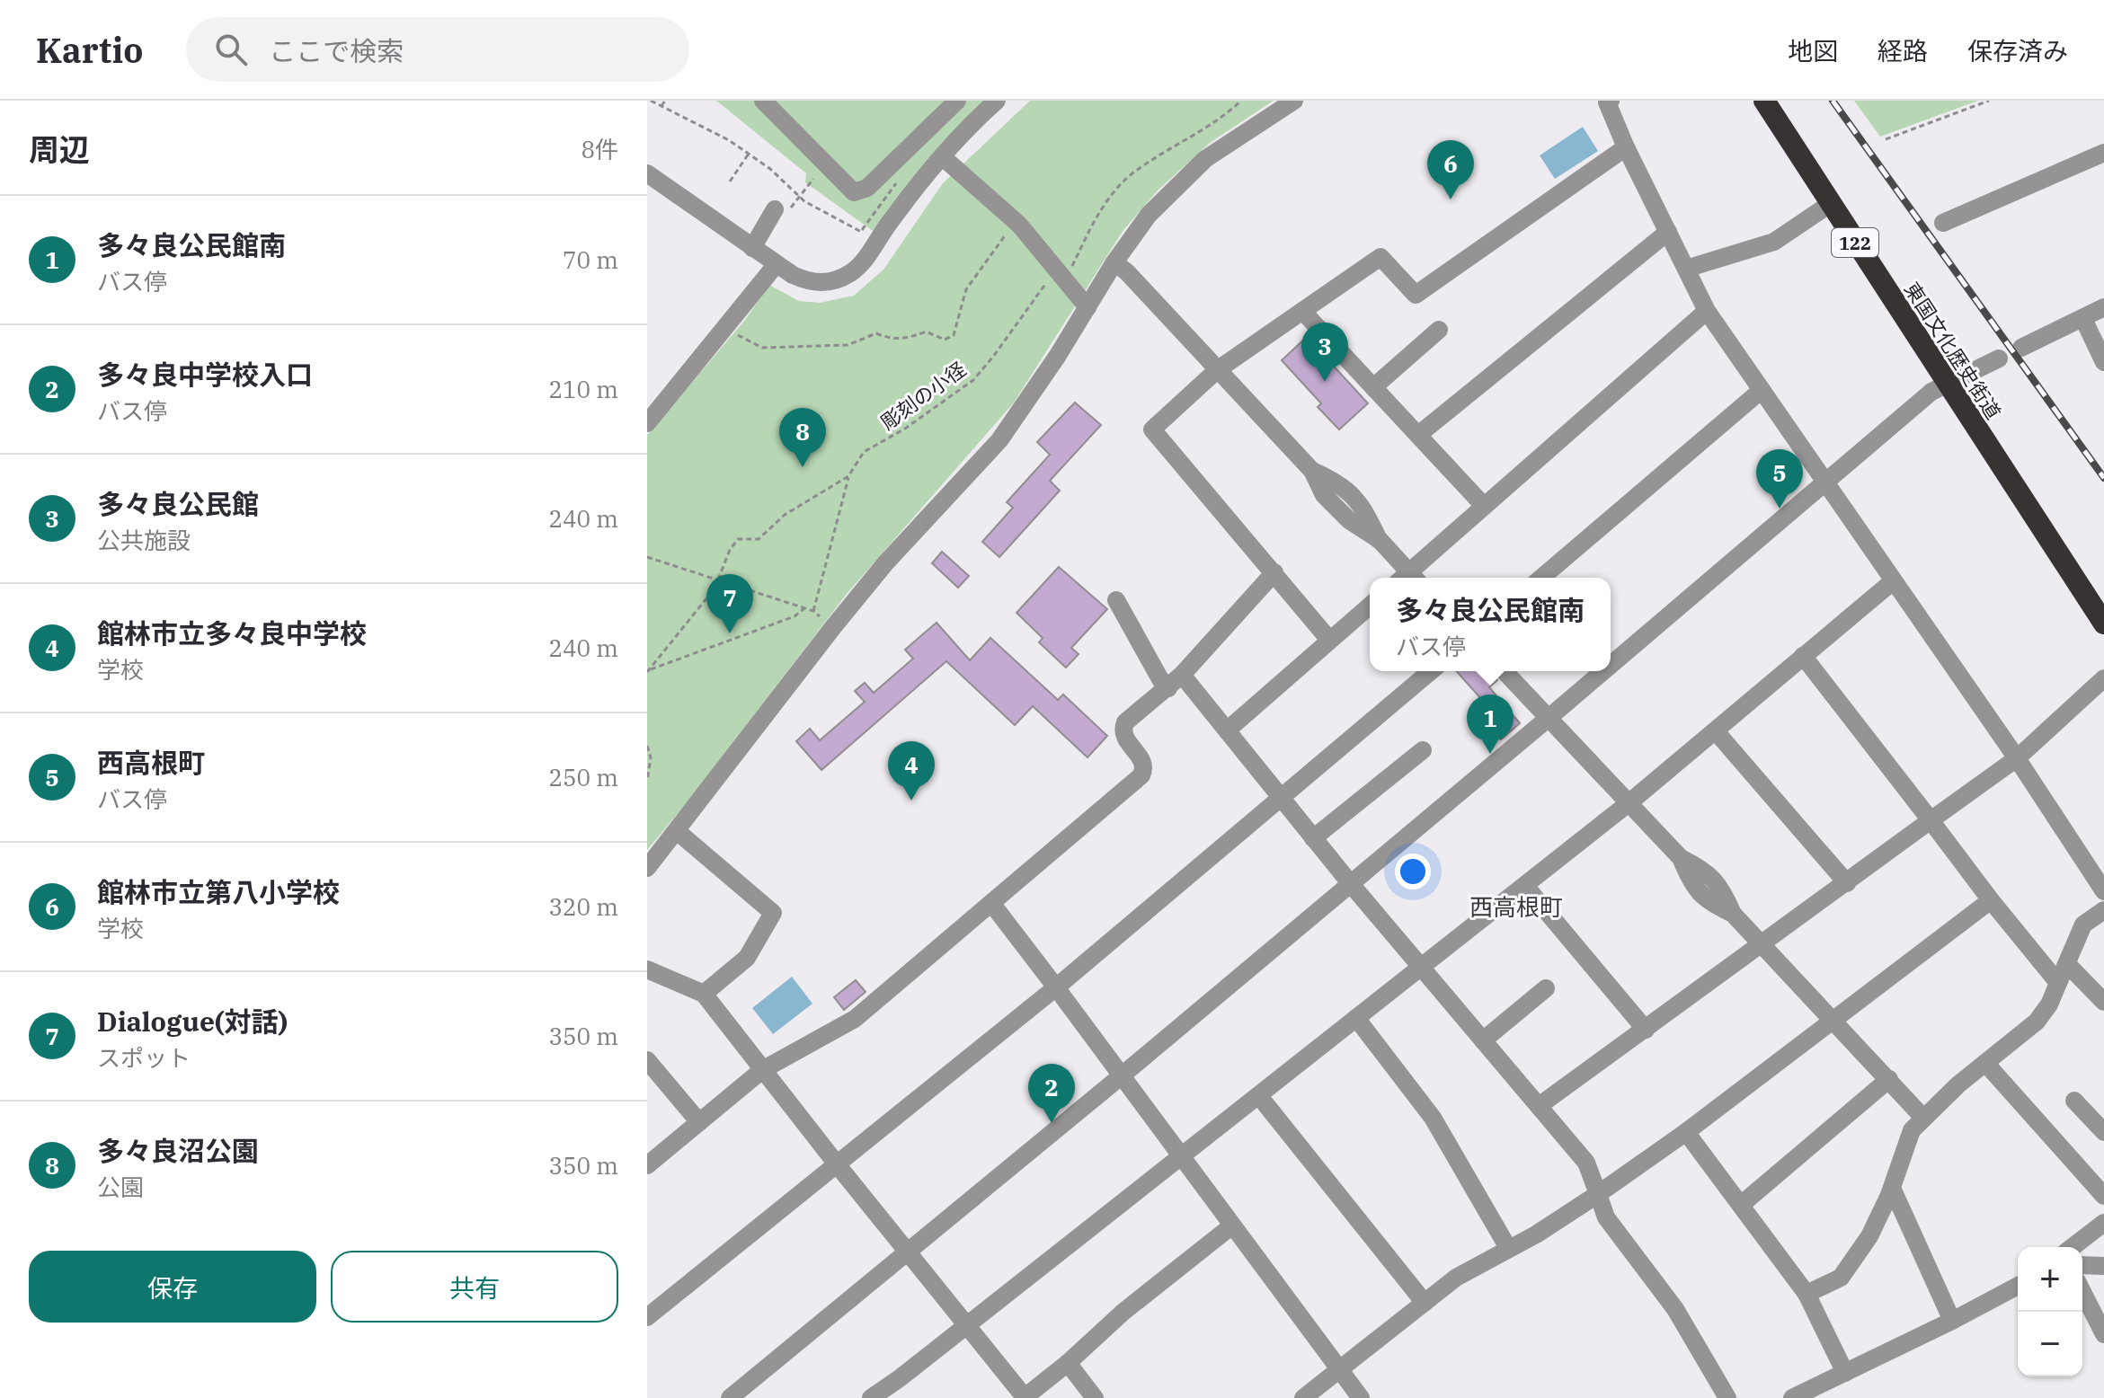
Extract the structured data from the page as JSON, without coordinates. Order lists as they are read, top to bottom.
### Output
{
  "streets": {
    "highway": ["122", "東国文化歴史街道"],
    "path": ["彫刻の小径"]
  },
  "districts": ["西高根町"],
  "page": {
    "header": "Kartio",
    "search": "ここで検索",
    "nav": ["地図", "経路", "保存済み"],
    "heading": ["周辺", "8件"],
    "pins": [
      "6",
      "3",
      "8",
      "5",
      "7",
      "1",
      "4",
      "2"
    ],
    "list": [
      {
        "mark": "1",
        "name": "多々良公民館南",
        "note": "バス停",
        "value": "70 m"
      },
      {
        "mark": "2",
        "name": "多々良中学校入口",
        "note": "バス停",
        "value": "210 m"
      },
      {
        "mark": "3",
        "name": "多々良公民館",
        "note": "公共施設",
        "value": "240 m"
      },
      {
        "mark": "4",
        "name": "館林市立多々良中学校",
        "note": "学校",
        "value": "240 m"
      },
      {
        "mark": "5",
        "name": "西高根町",
        "note": "バス停",
        "value": "250 m"
      },
      {
        "mark": "6",
        "name": "館林市立第八小学校",
        "note": "学校",
        "value": "320 m"
      },
      {
        "mark": "7",
        "name": "Dialogue(対話)",
        "note": "スポット",
        "value": "350 m"
      },
      {
        "mark": "8",
        "name": "多々良沼公園",
        "note": "公園",
        "value": "350 m"
      }
    ],
    "popup": ["多々良公民館南", "バス停"],
    "buttons": ["保存", "共有"],
    "map_buttons": ["+", "−"]
  }
}
